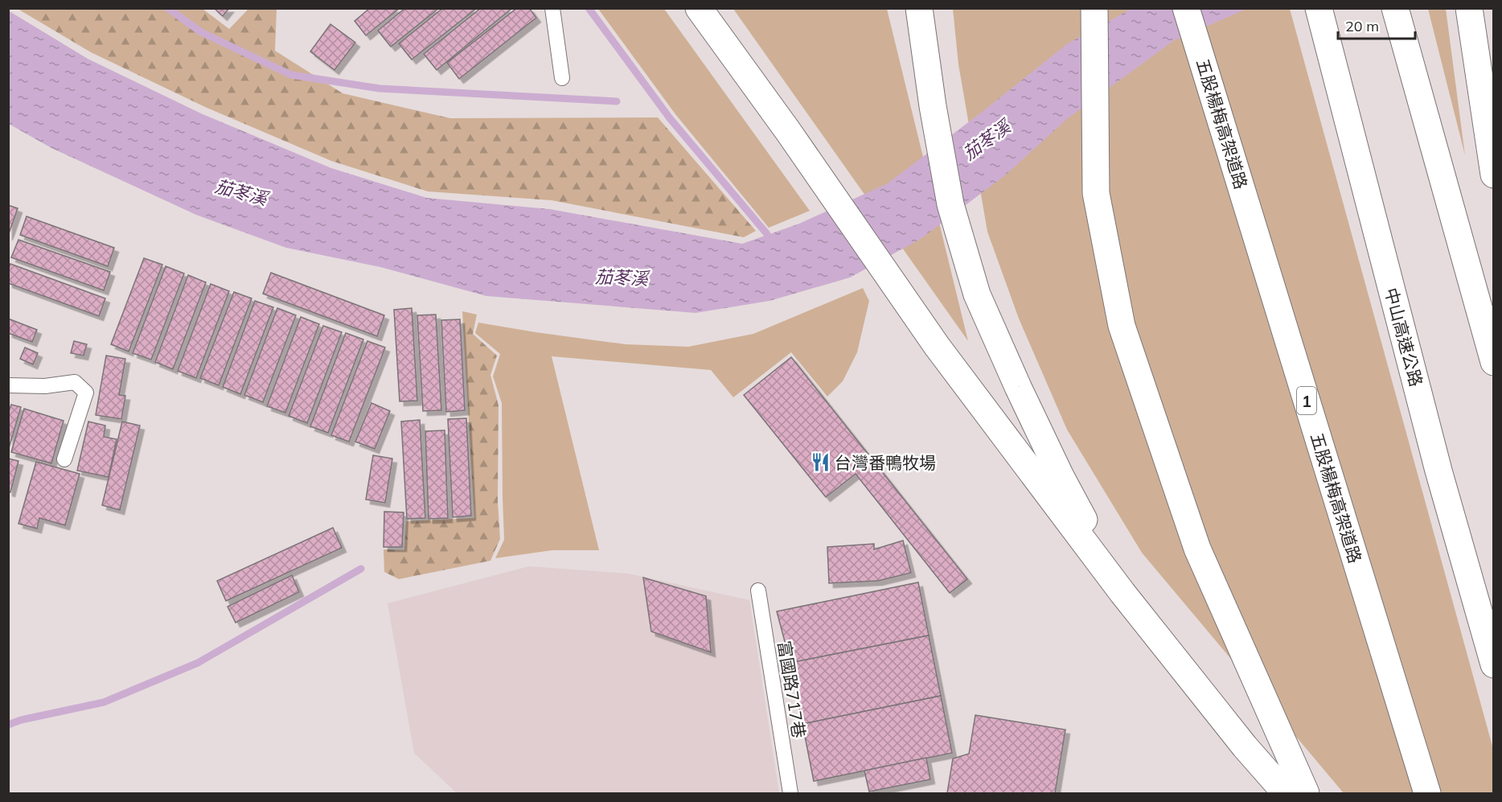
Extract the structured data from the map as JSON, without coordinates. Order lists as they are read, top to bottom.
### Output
{
  "streets": {
    "highway": ["五股楊梅高架道路", "中山高速公路", "1"],
    "lane": ["富國路717巷"]
  },
  "water": ["茄苳溪"],
  "places": {
    "restaurant": ["台灣番鴨牧場"]
  },
  "scale_bar": "20 m"
}
